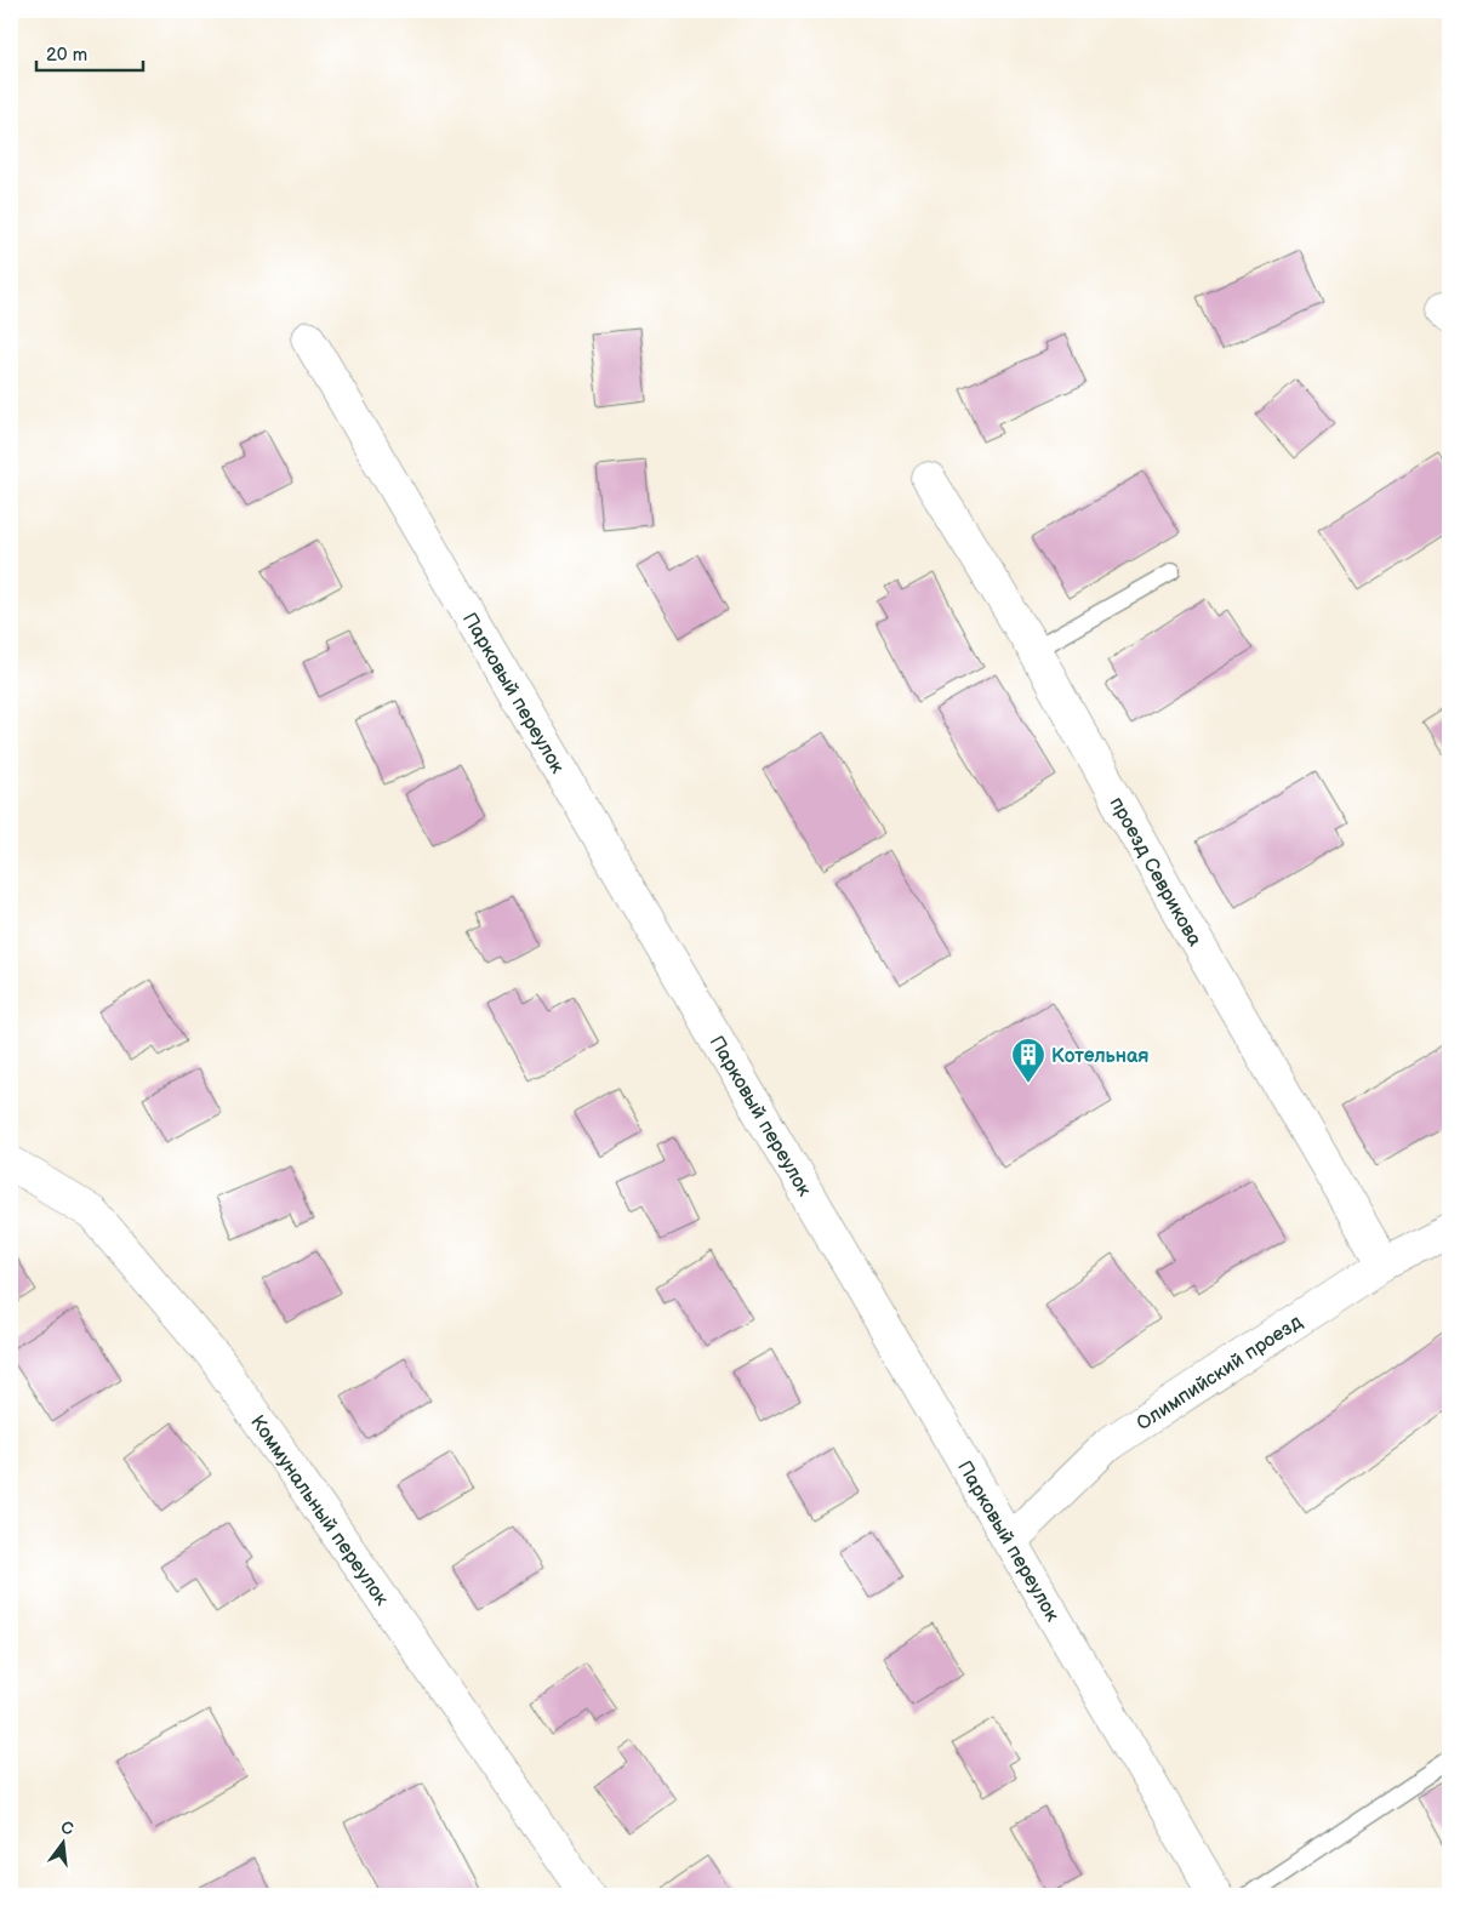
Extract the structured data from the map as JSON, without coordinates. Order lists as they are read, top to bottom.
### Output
{
  "streets": {
    "street": [
      "Парковый переулок",
      "проезд Севрикова",
      "Олимпийский проезд",
      "Коммунальный переулок"
    ]
  },
  "crossings": [
    ["Парковый переулок", "Олимпийский проезд"],
    ["проезд Севрикова", "Олимпийский проезд"]
  ],
  "places": {
    "building": ["Котельная"]
  },
  "scale_bar": "20 m",
  "north": "top"
}
